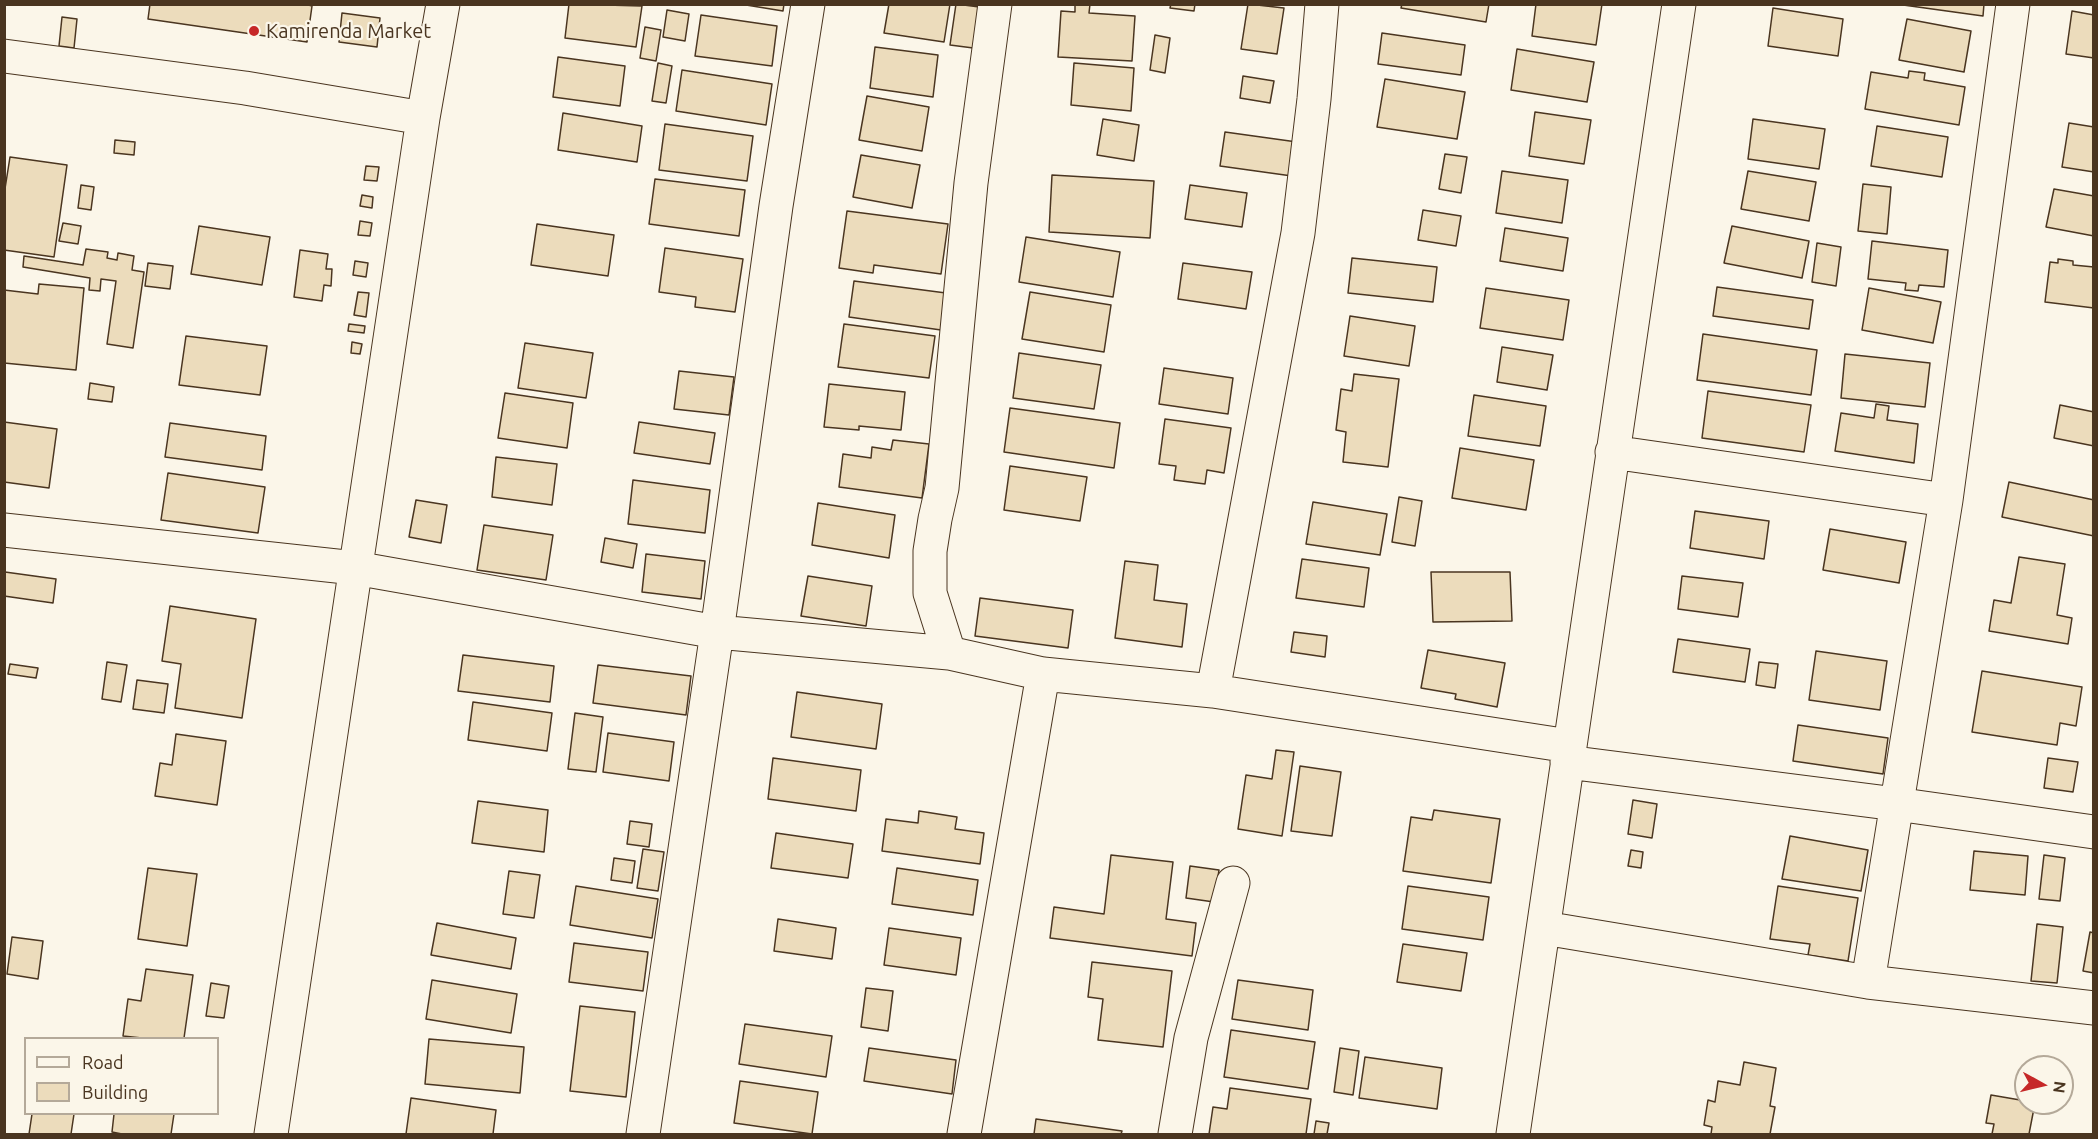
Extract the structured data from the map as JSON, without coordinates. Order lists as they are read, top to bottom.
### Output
{
  "places": ["Kamirenda Market"],
  "legend": ["Road", "Building"],
  "north": "right"
}
